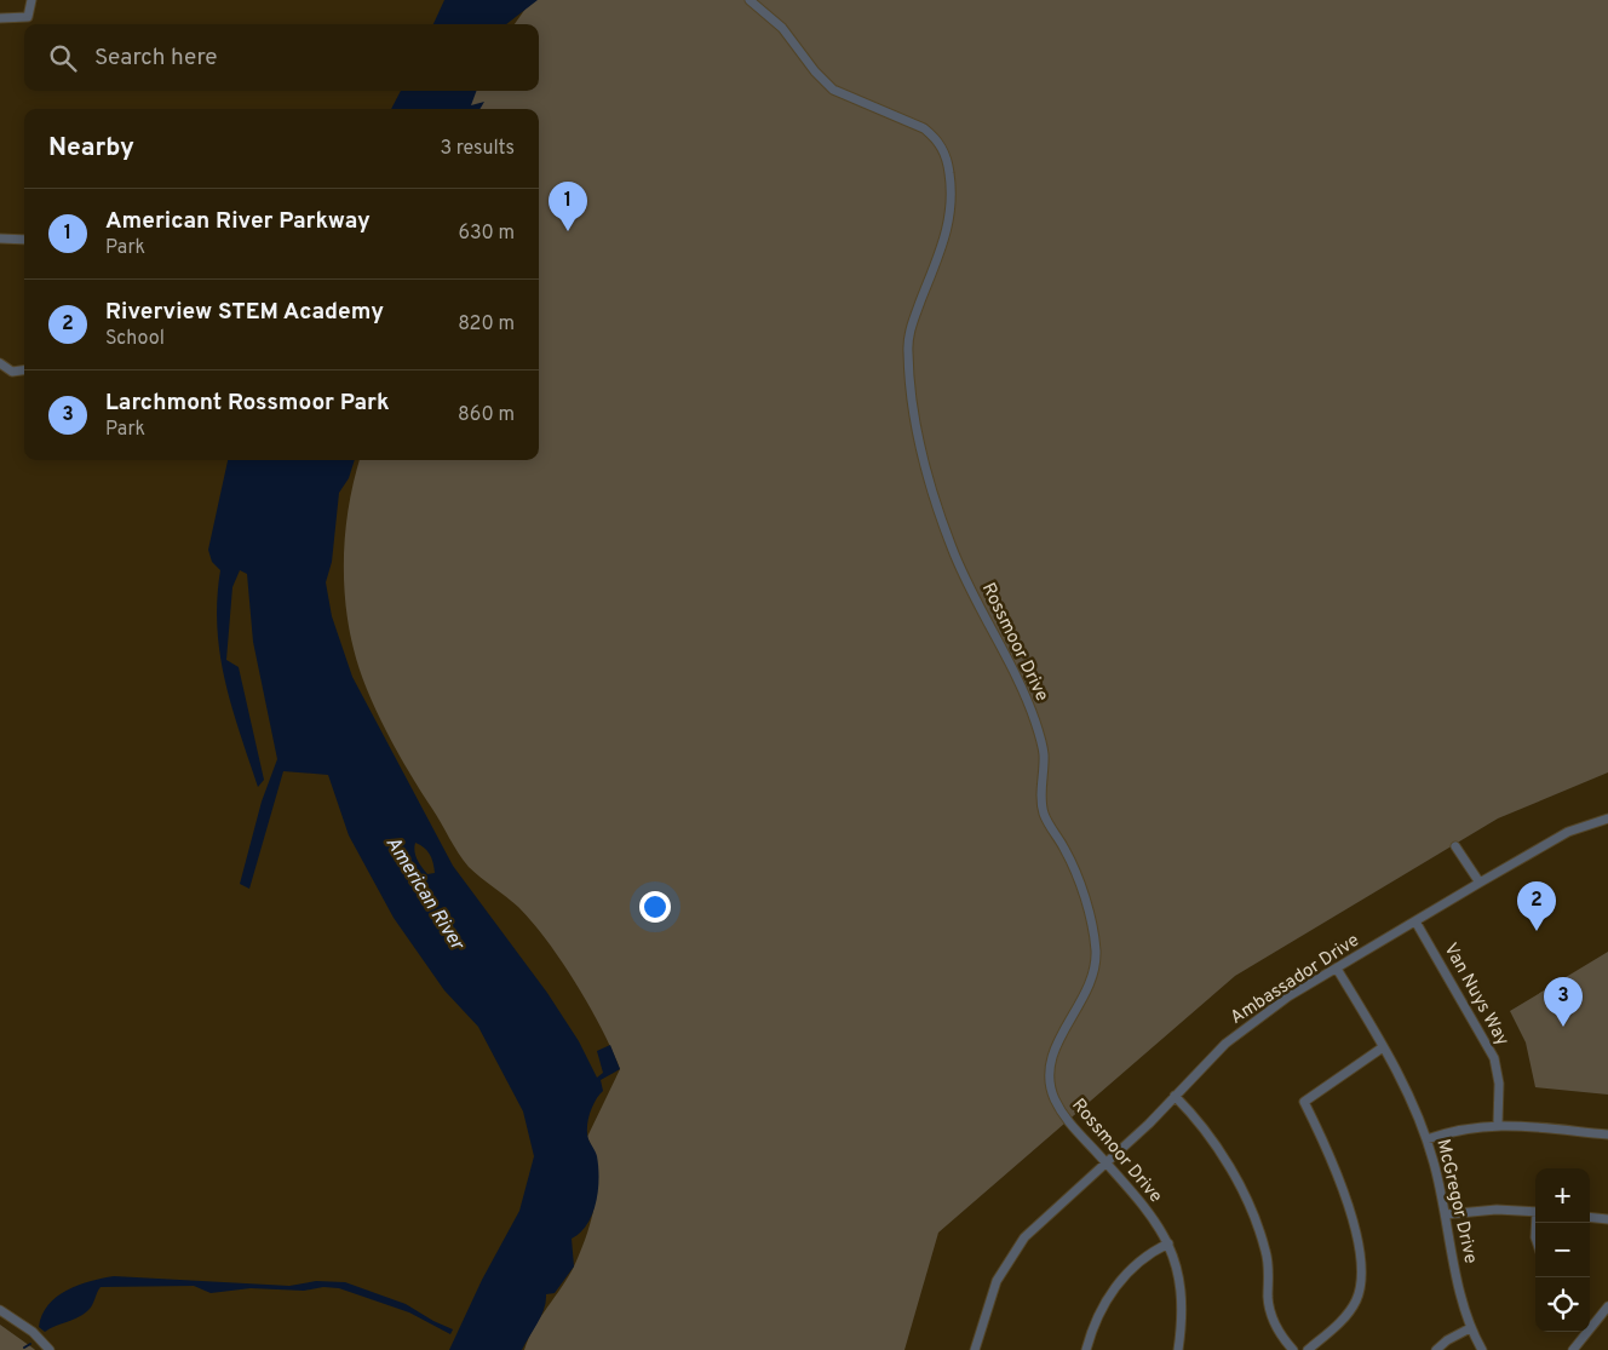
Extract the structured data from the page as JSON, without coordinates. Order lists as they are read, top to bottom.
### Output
{
  "streets": {
    "street": [
      "Rossmoor Drive",
      "Ambassador Drive",
      "Van Nuys Way",
      "McGregor Drive"
    ]
  },
  "crossings": [
    ["Rossmoor Drive", "Ambassador Drive"],
    ["Ambassador Drive", "Van Nuys Way"],
    ["Ambassador Drive", "McGregor Drive"]
  ],
  "water": ["American River"],
  "page": {
    "search": "Search here",
    "heading": ["Nearby", "3 results"],
    "pins": ["1", "2", "3"],
    "list": [
      {
        "mark": "1",
        "name": "American River Parkway",
        "note": "Park",
        "value": "630 m"
      },
      {
        "mark": "2",
        "name": "Riverview STEM Academy",
        "note": "School",
        "value": "820 m"
      },
      {
        "mark": "3",
        "name": "Larchmont Rossmoor Park",
        "note": "Park",
        "value": "860 m"
      }
    ],
    "map_buttons": ["+", "−"]
  }
}
